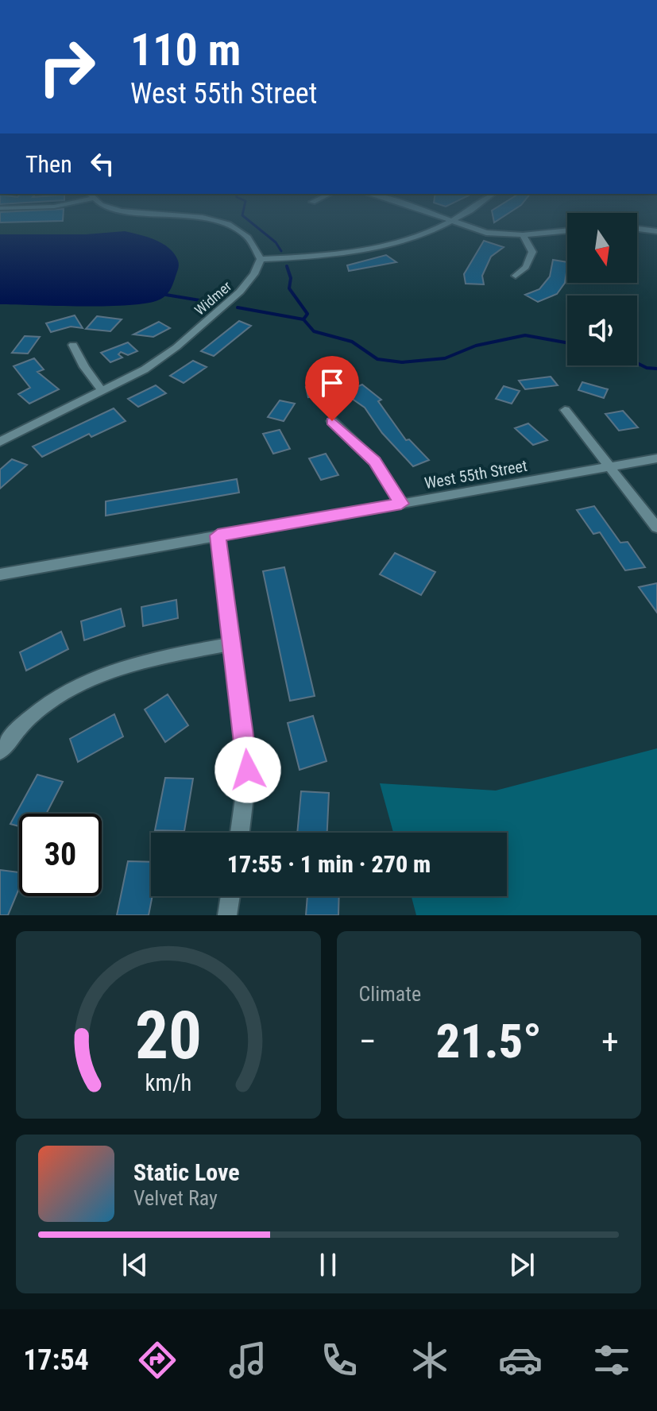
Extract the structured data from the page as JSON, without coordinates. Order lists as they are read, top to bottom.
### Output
{
  "streets": {
    "street": ["Widmer", "West 55th Street"]
  },
  "north": "bottom",
  "page": {
    "turn": ["110 m", "West 55th Street"],
    "then": "Then",
    "limit": "30",
    "trip": "17:55 · 1 min · 270 m",
    "tile": "Climate",
    "heat": ["−", "21.5°", "+"],
    "song": ["Static Love", "Velvet Ray"],
    "tabs": "17:54",
    "gauge": ["20", "km/h"]
  }
}
